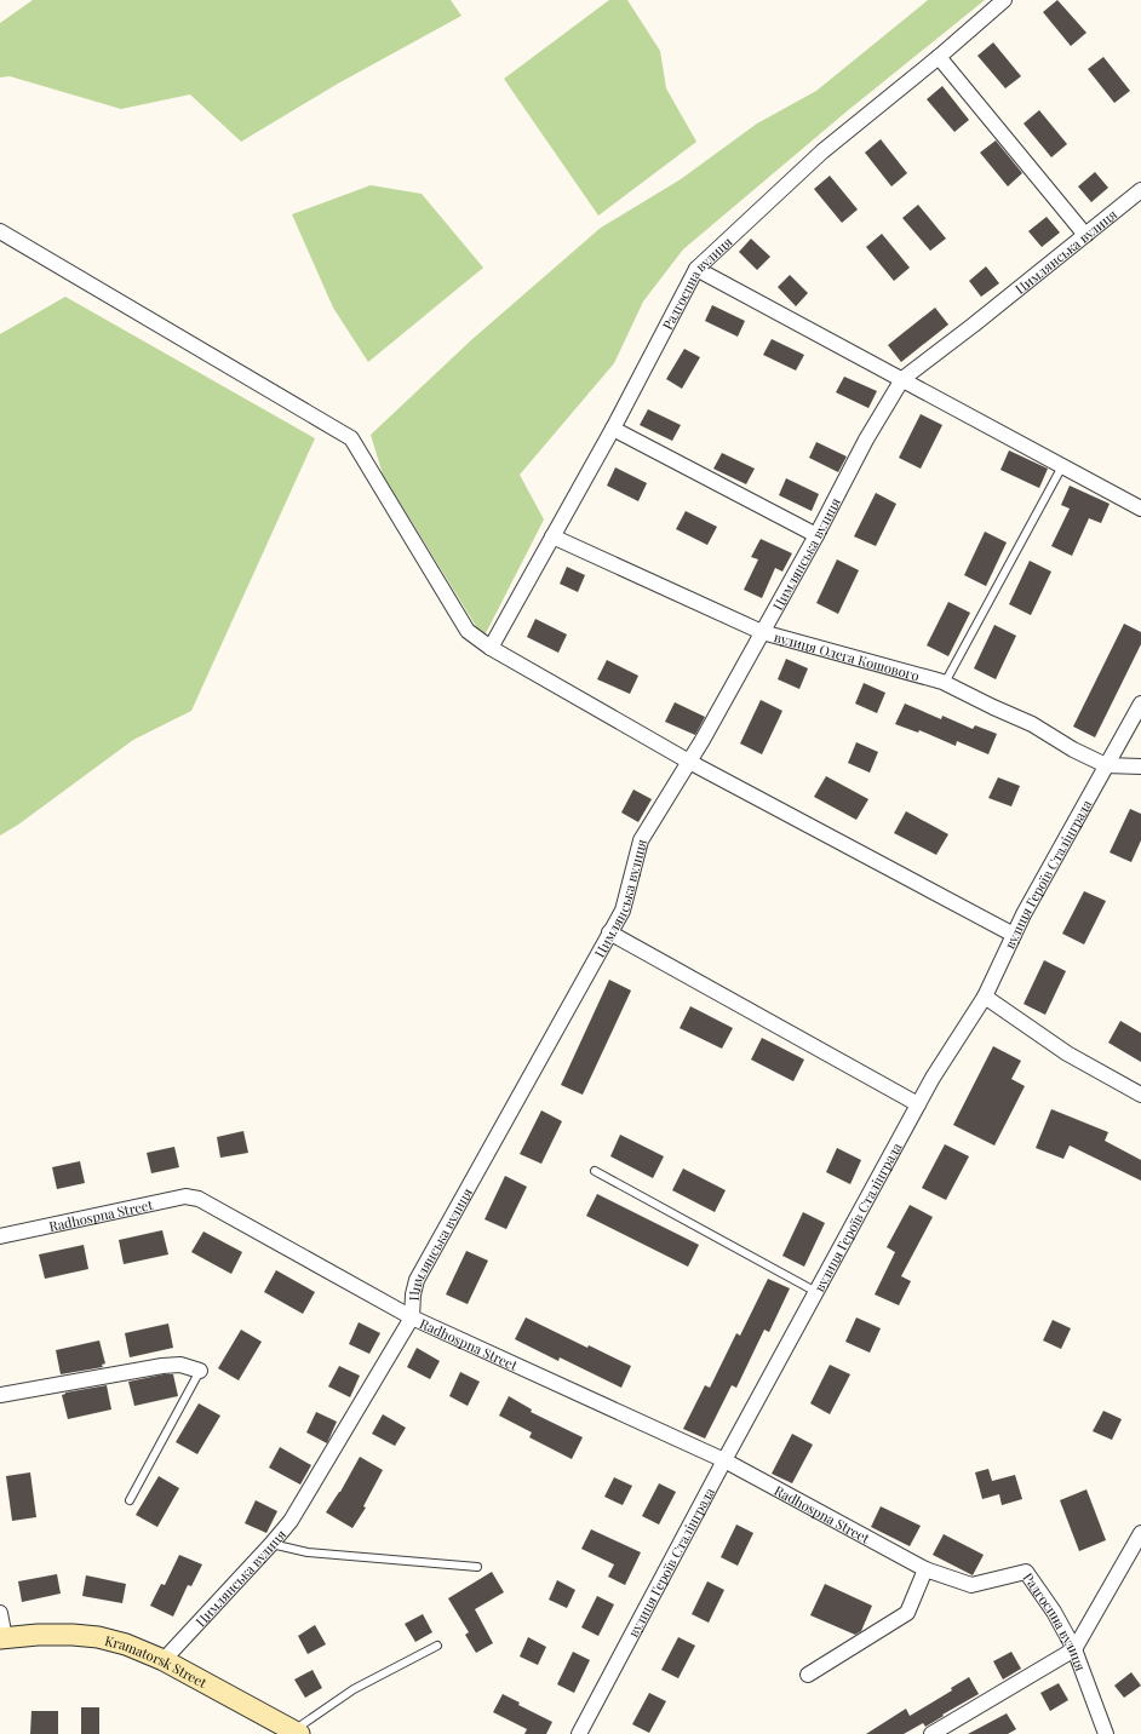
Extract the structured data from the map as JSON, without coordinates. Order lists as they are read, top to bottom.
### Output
{
  "streets": {
    "street": [
      "Цимлянська вулиця",
      "Радгоспна вулиця",
      "вулиця Олега Кошового",
      "вулиця Героїв Сталінграда",
      "Radhospna Street",
      "Kramatorsk Street"
    ]
  },
  "crossings": [
    ["Цимлянська вулиця", "вулиця Олега Кошового"],
    ["Цимлянська вулиця", "Radhospna Street"],
    ["Цимлянська вулиця", "Kramatorsk Street"],
    ["Радгоспна вулиця", "вулиця Олега Кошового"],
    ["Радгоспна вулиця", "Radhospna Street"],
    ["вулиця Олега Кошового", "вулиця Героїв Сталінграда"],
    ["вулиця Героїв Сталінграда", "Radhospna Street"]
  ]
}
